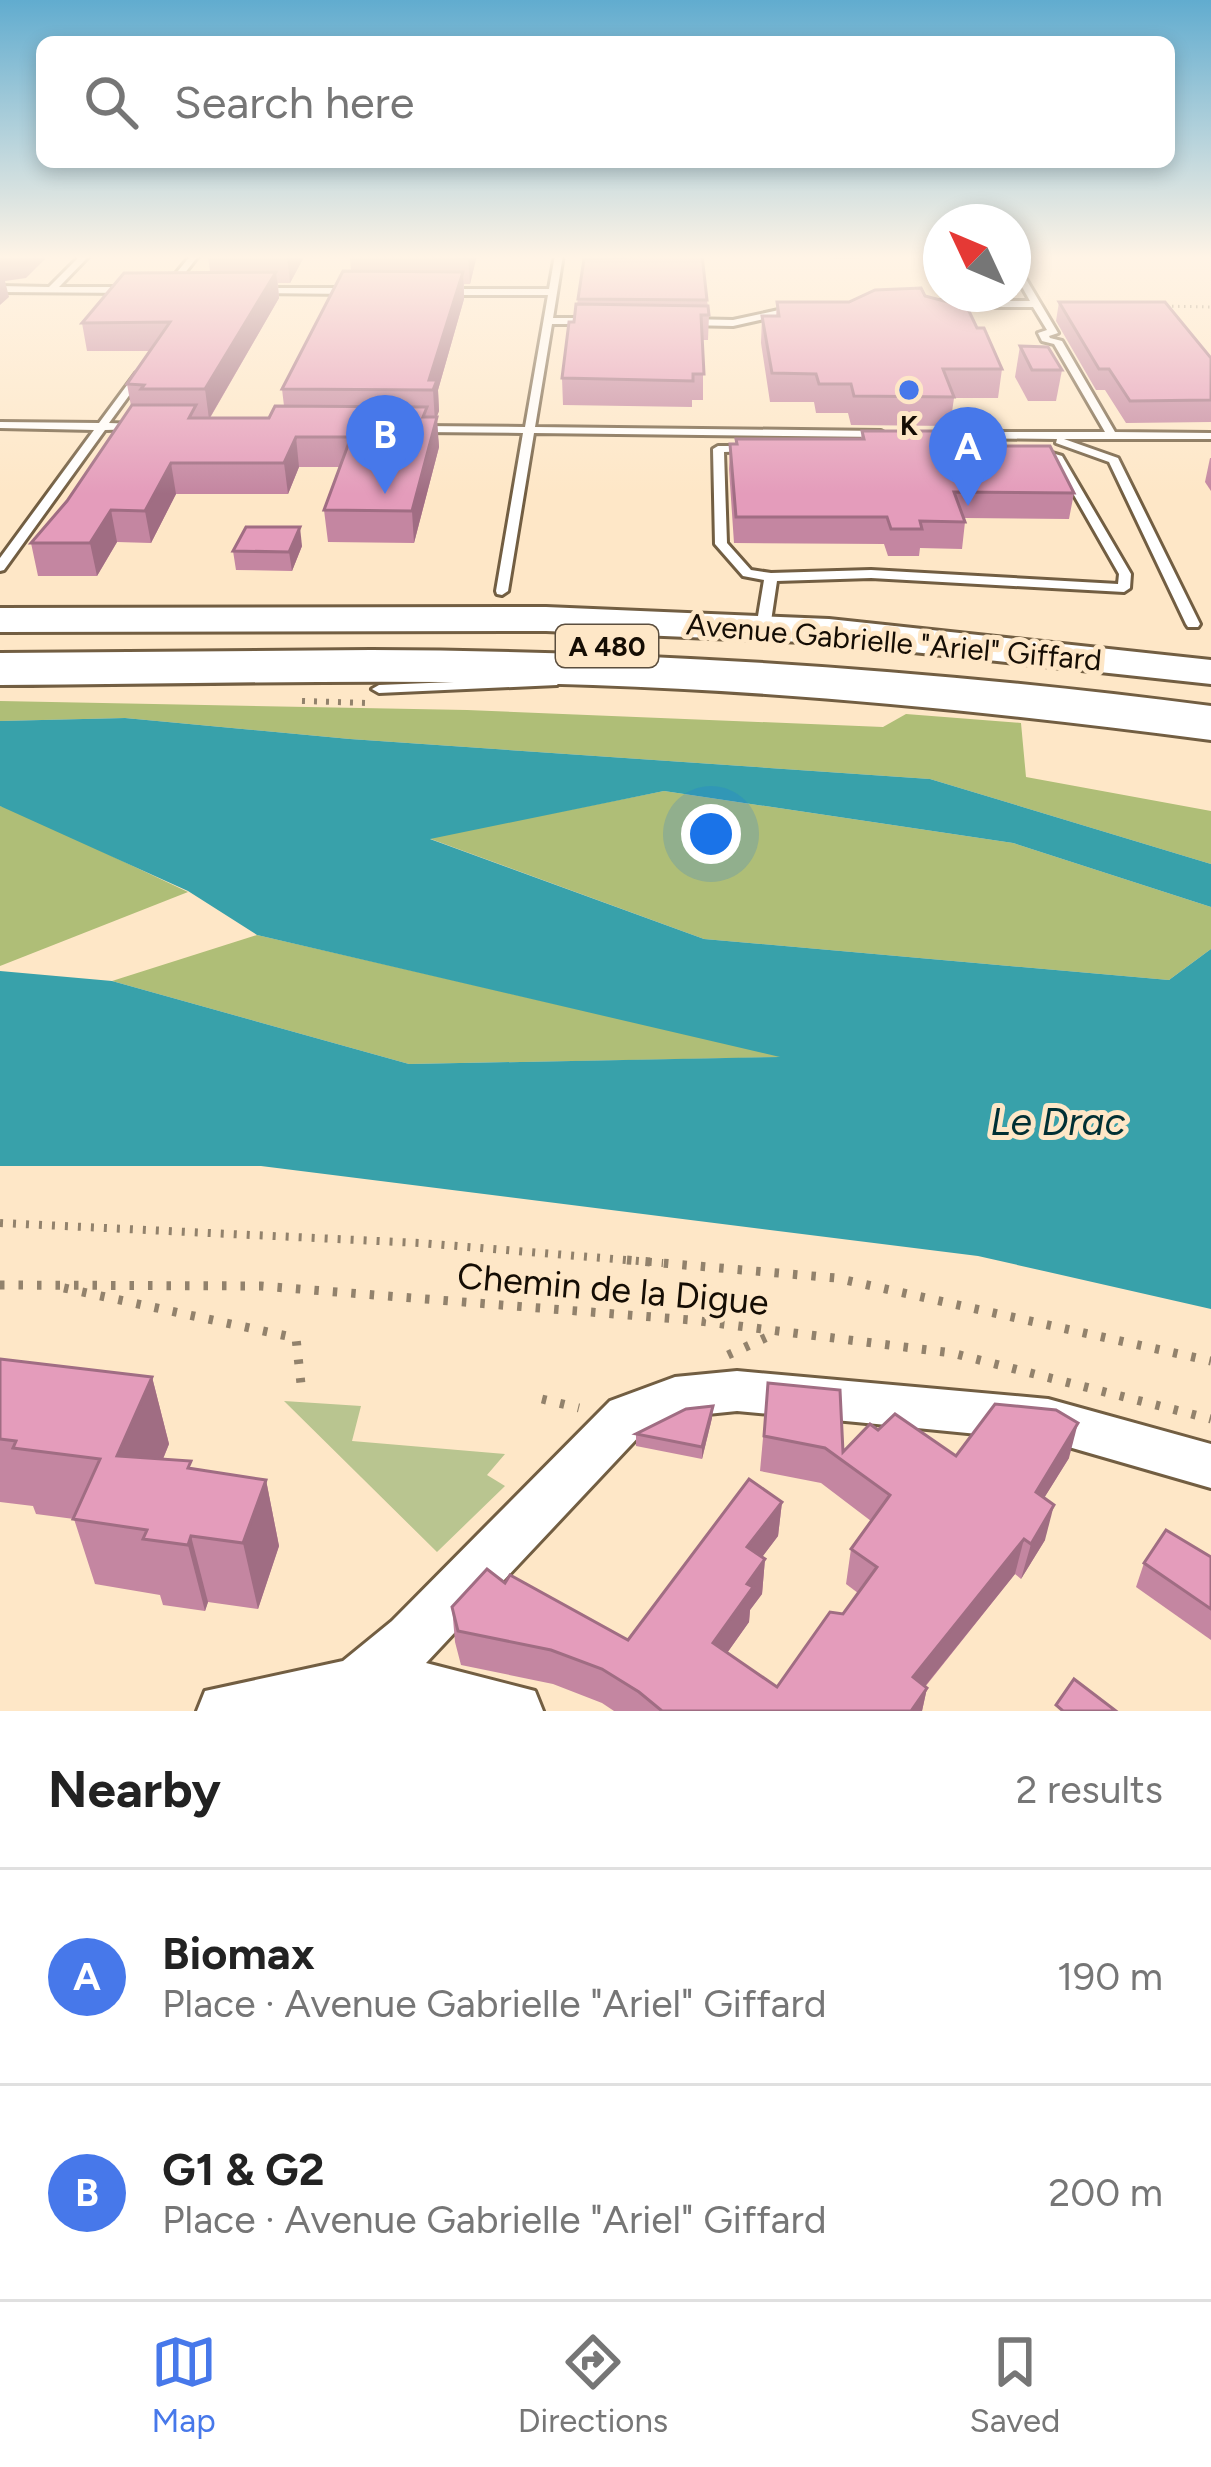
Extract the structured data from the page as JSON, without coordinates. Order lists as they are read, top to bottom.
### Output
{
  "streets": {
    "highway": ["A 480"],
    "street": ["Avenue Gabrielle \"Ariel\" Giffard"],
    "path": ["Chemin de la Digue"]
  },
  "water": ["Le Drac"],
  "places": ["K"],
  "north": "top left",
  "page": {
    "search": "Search here",
    "pins": ["B", "A"],
    "heading": ["Nearby", "2 results"],
    "list": [
      {
        "mark": "A",
        "name": "Biomax",
        "note": "Place · Avenue Gabrielle \"Ariel\" Giffard",
        "value": "190 m"
      },
      {
        "mark": "B",
        "name": "G1 & G2",
        "note": "Place · Avenue Gabrielle \"Ariel\" Giffard",
        "value": "200 m"
      }
    ],
    "nav": ["Map", "Directions", "Saved"]
  }
}
